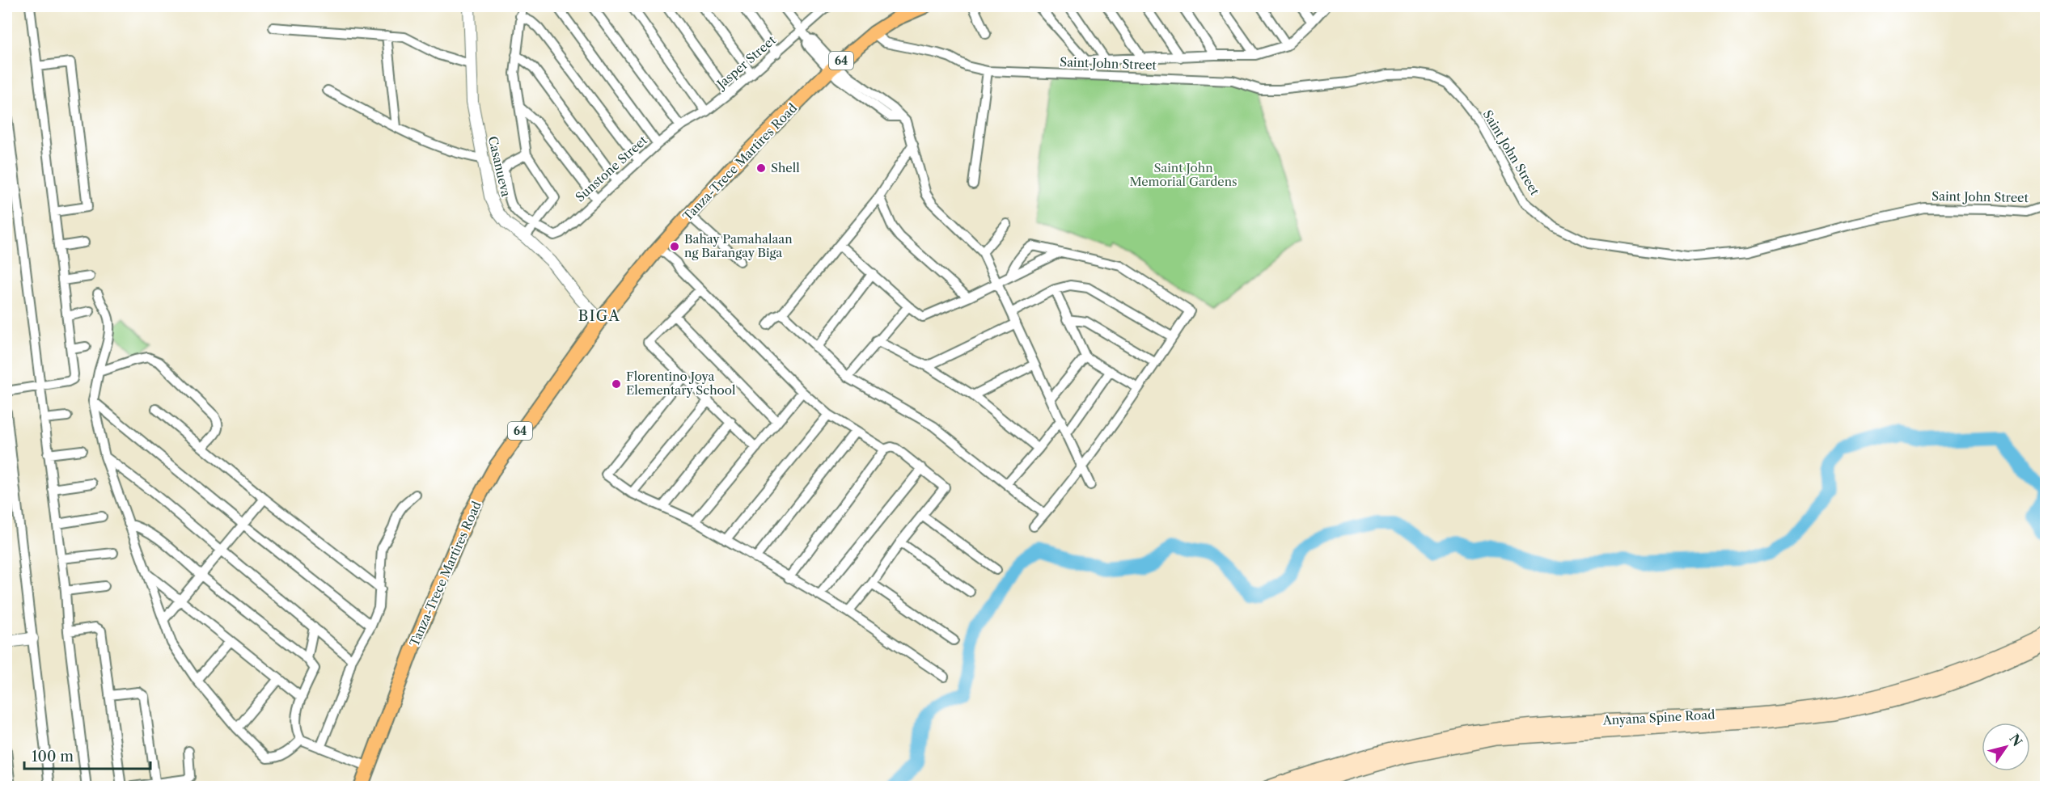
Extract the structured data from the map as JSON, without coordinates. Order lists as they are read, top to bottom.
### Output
{
  "streets": {
    "main road": ["64", "Tanza-Trece Martires Road", "Anyana Spine Road"],
    "street": [
      "Jasper Street",
      "Saint John Street",
      "Casanueva",
      "Sunstone Street"
    ]
  },
  "crossings": [
    ["Jasper Street", "Sunstone Street"],
    ["Saint John Street", "Tanza-Trece Martires Road"],
    ["Tanza-Trece Martires Road", "Casanueva"]
  ],
  "districts": ["BIGA"],
  "parks": ["Saint John Memorial Gardens"],
  "places": ["Shell", "Bahay Pamahalaan ng Barangay Biga", "Florentino Joya Elementary School"],
  "scale_bar": "100 m",
  "north": "top right"
}
